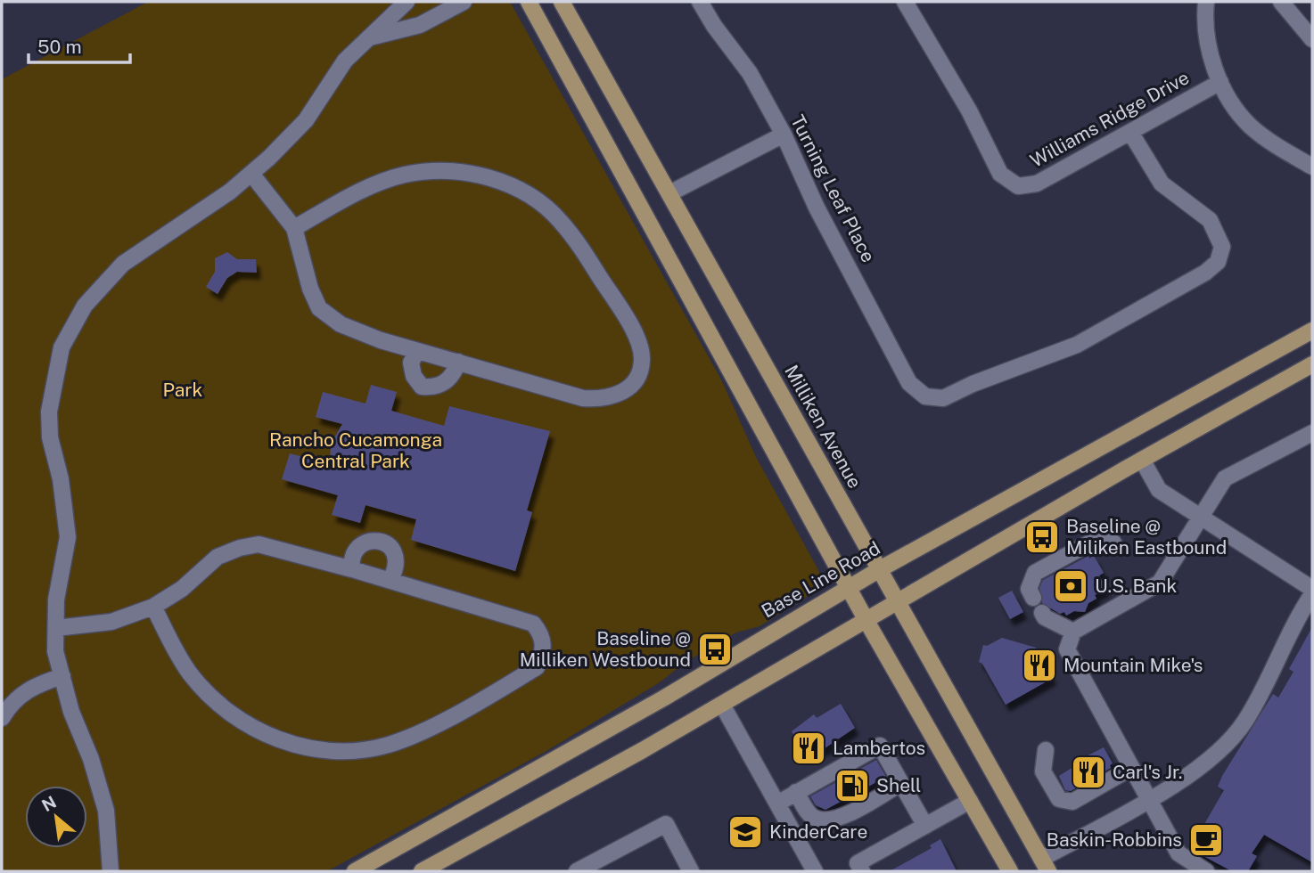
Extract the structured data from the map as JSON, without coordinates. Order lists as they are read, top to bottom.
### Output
{
  "streets": {
    "main road": ["Milliken Avenue", "Base Line Road"],
    "street": ["Williams Ridge Drive", "Turning Leaf Place"]
  },
  "crossings": [
    ["Williams Ridge Drive", "Turning Leaf Place"],
    ["Milliken Avenue", "Base Line Road"]
  ],
  "parks": ["Park", "Rancho Cucamonga Central Park"],
  "places": {
    "bus stop": ["Baseline @ Miliken Eastbound", "Baseline @ Milliken Westbound"],
    "bank": ["U.S. Bank"],
    "restaurant": ["Mountain Mike's", "Lambertos", "Carl's Jr."],
    "fuel station": ["Shell"],
    "school or university": ["KinderCare"],
    "cafe": ["Baskin-Robbins"]
  },
  "scale_bar": "50 m",
  "north": "top left"
}
